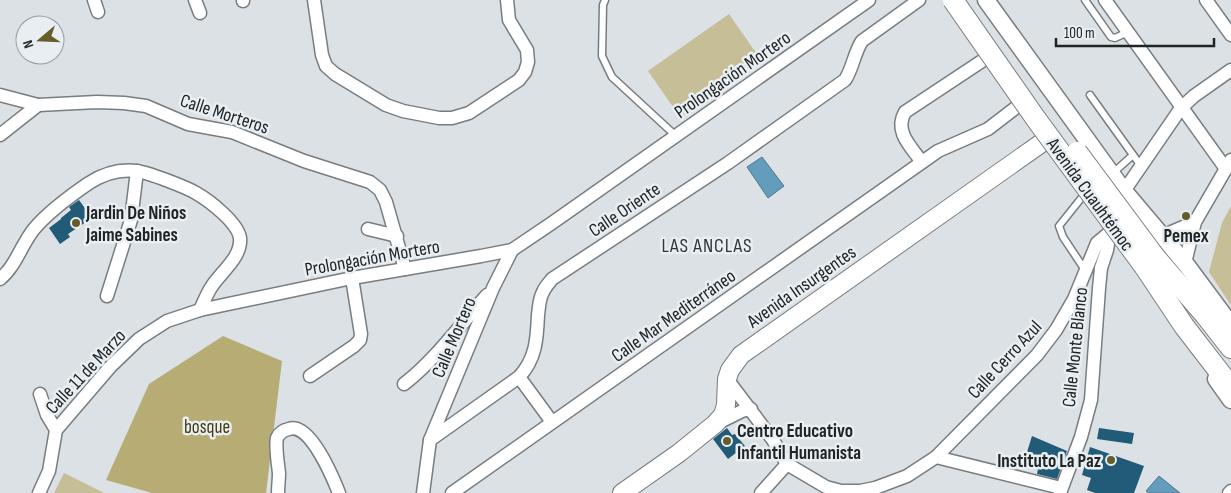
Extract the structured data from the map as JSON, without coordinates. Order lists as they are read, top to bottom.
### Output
{
  "streets": {
    "main road": ["Avenida Cuauhtémoc", "Avenida Insurgentes"],
    "street": [
      "Prolongación Mortero",
      "Calle Morteros",
      "Calle Oriente",
      "Calle Mar Mediterráneo",
      "Calle Mortero",
      "Calle Monte Blanco",
      "Calle Cerro Azul",
      "Calle 11 de Marzo"
    ]
  },
  "crossings": [
    ["Prolongación Mortero", "Calle Morteros"],
    ["Prolongación Mortero", "Calle Mortero"],
    ["Prolongación Mortero", "Calle 11 de Marzo"],
    ["Calle Oriente", "Calle Mortero"],
    ["Calle Monte Blanco", "Calle Cerro Azul"]
  ],
  "districts": ["LAS ANCLAS"],
  "parks": ["bosque"],
  "places": [
    "Pemex",
    "Jardin De Niños Jaime Sabines",
    "Centro Educativo Infantil Humanista",
    "Instituto La Paz"
  ],
  "scale_bar": "100 m",
  "north": "left"
}
